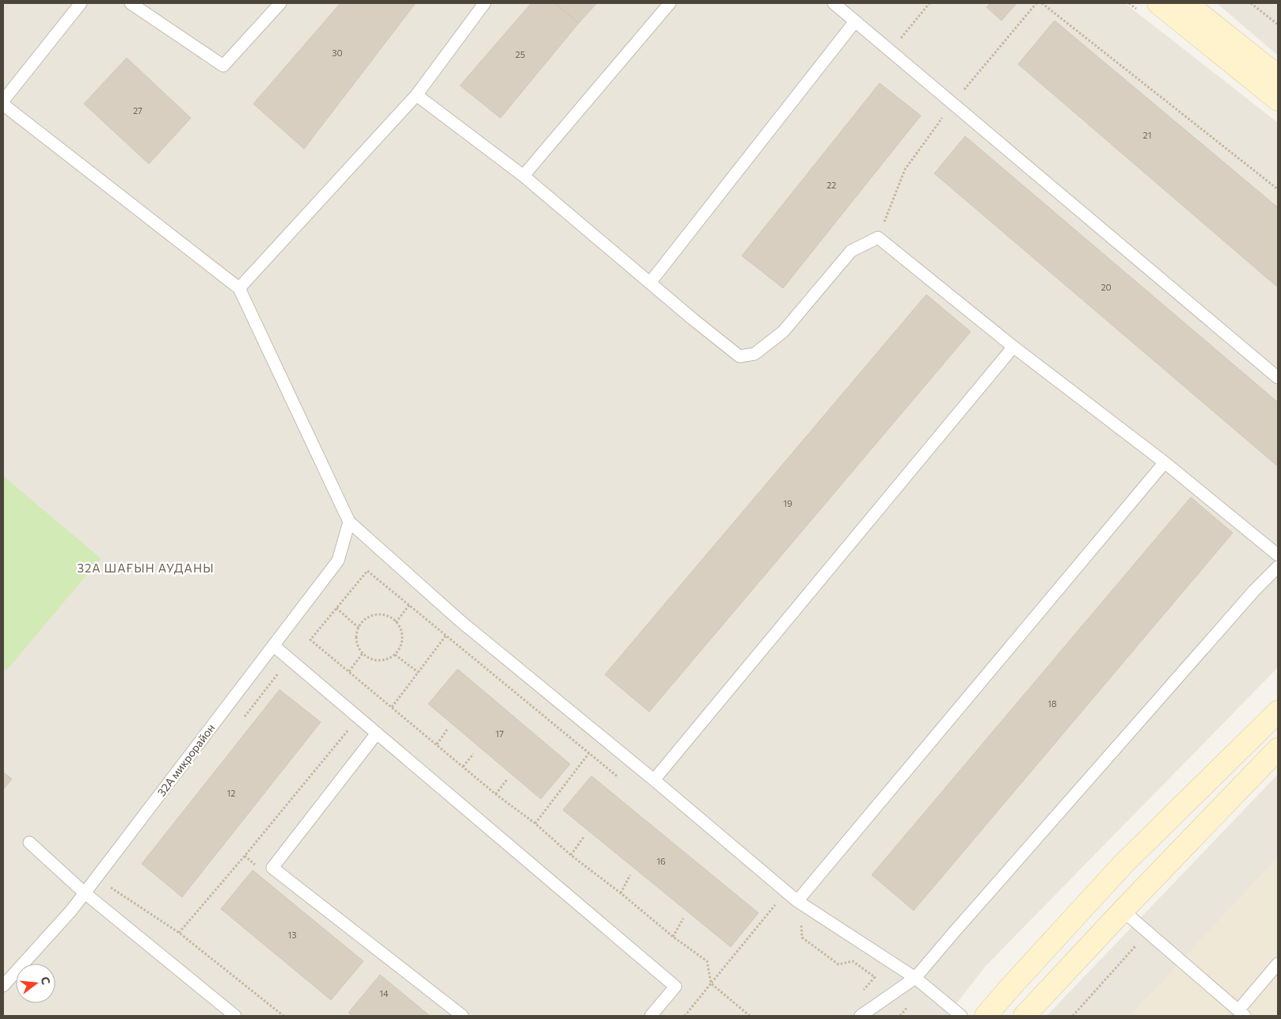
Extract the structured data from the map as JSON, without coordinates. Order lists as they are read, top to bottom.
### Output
{
  "streets": {
    "lane": ["32А микрорайон"]
  },
  "districts": ["32А ШАҒЫН АУДАНЫ"],
  "house_numbers": [
    "30",
    "25",
    "27",
    "21",
    "22",
    "20",
    "19",
    "18",
    "17",
    "12",
    "16",
    "13",
    "14"
  ],
  "north": "right"
}
